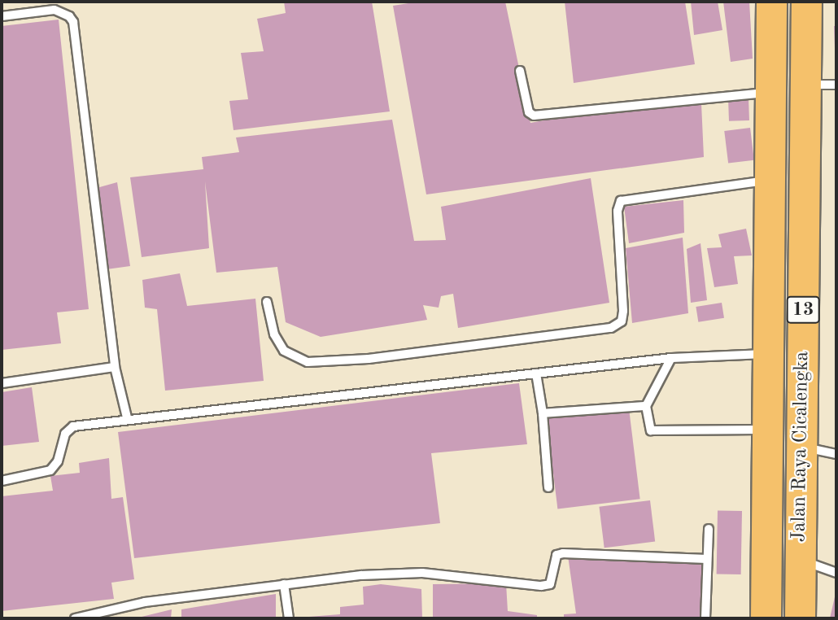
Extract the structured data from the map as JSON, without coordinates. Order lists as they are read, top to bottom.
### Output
{
  "streets": {
    "highway": ["13", "Jalan Raya Cicalengka"]
  }
}
